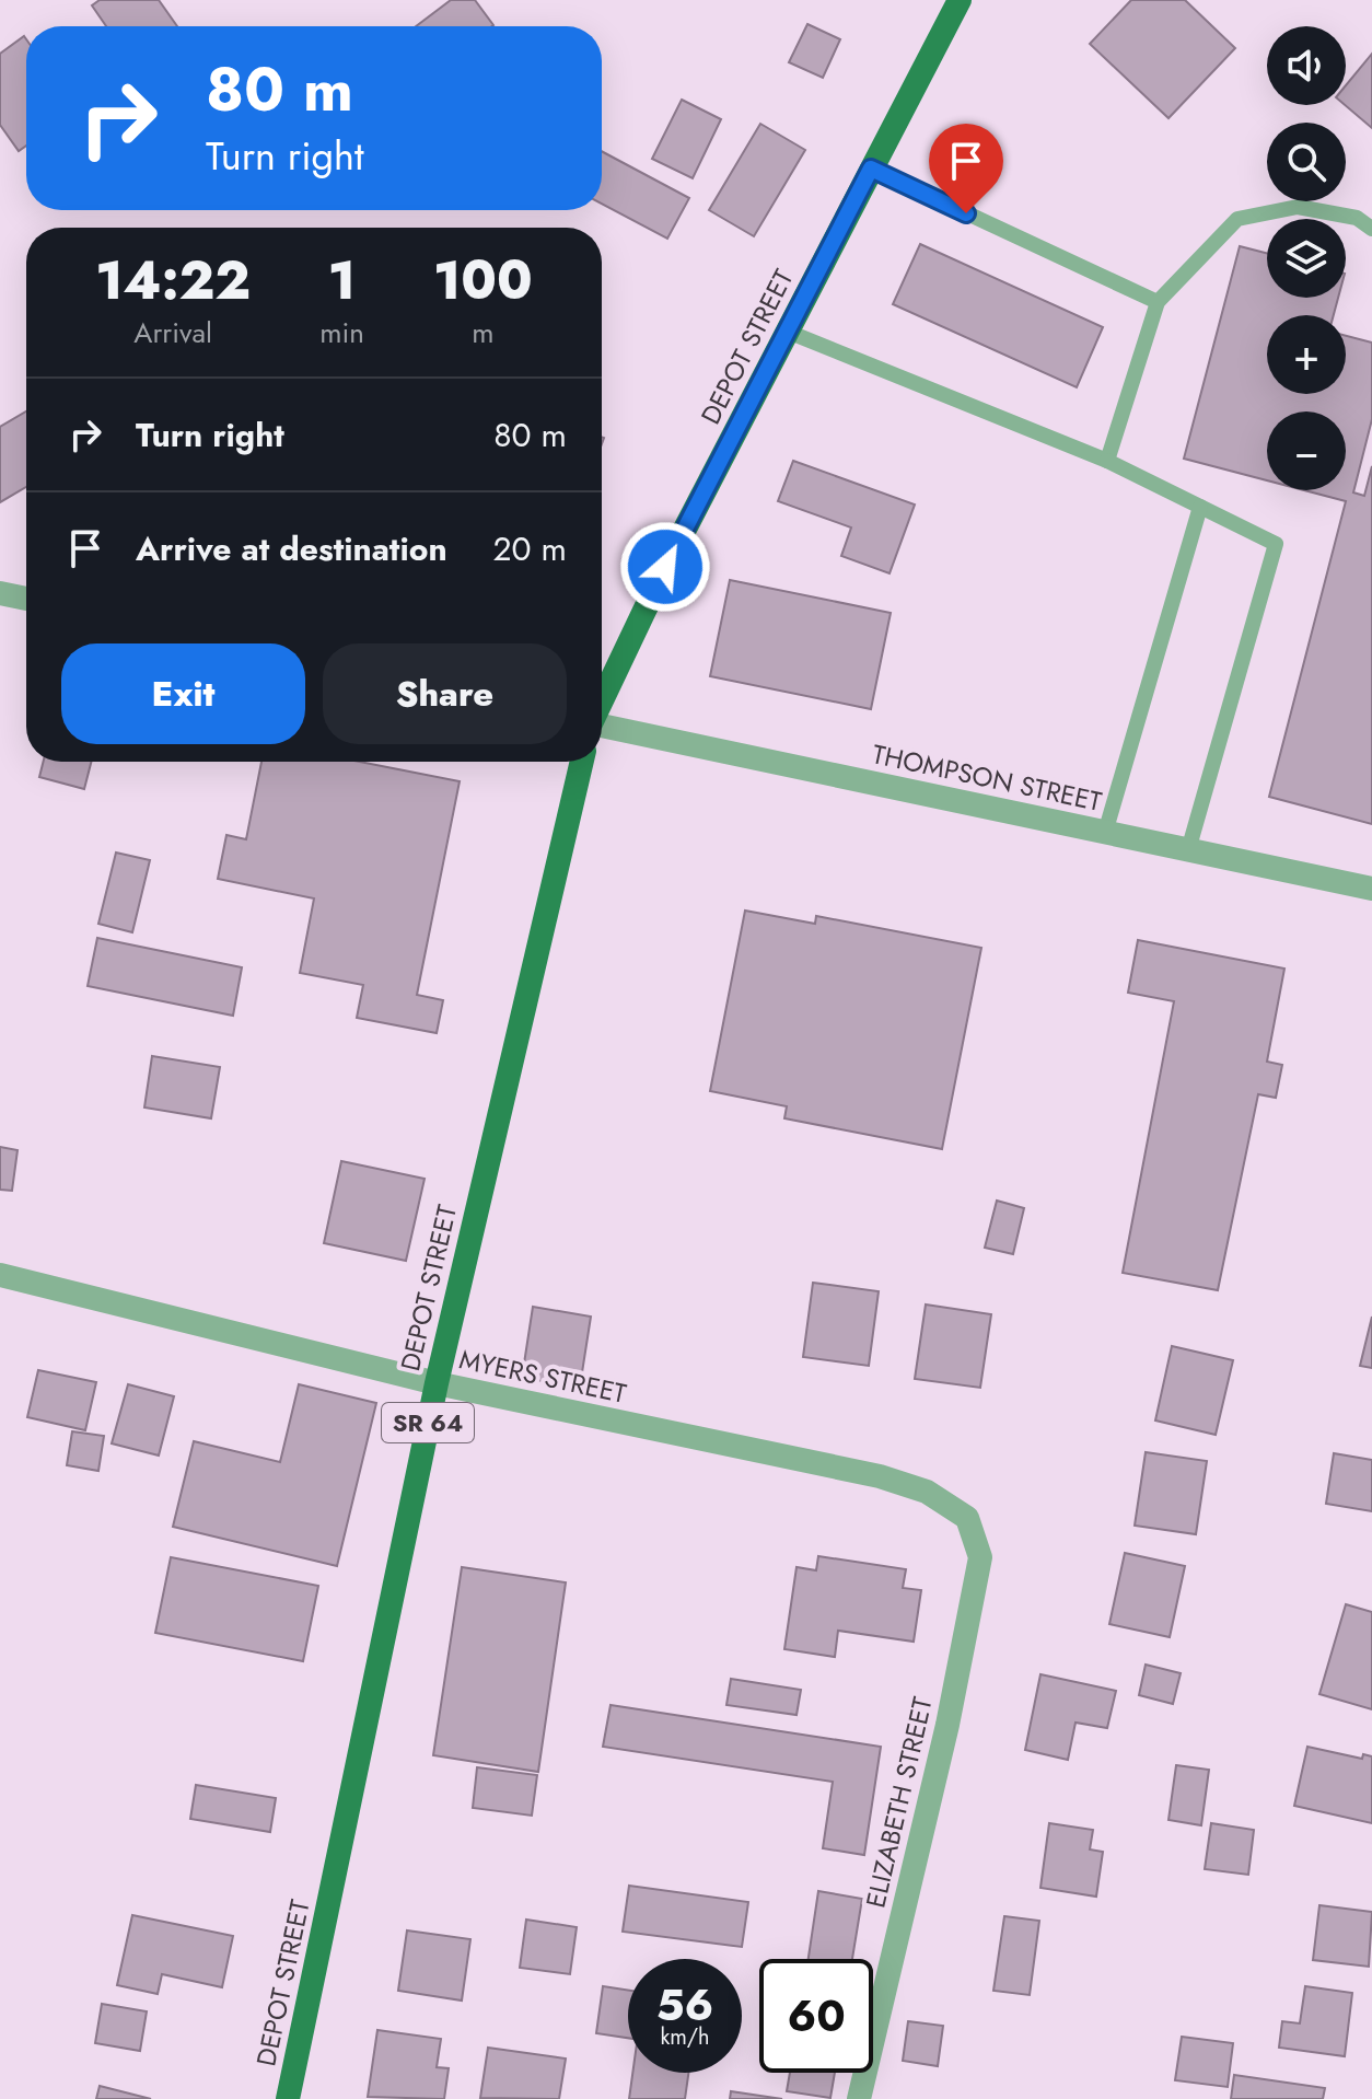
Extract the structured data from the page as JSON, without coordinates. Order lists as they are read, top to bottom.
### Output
{
  "streets": {
    "main road": ["DEPOT STREET", "SR 64"],
    "street": ["THOMPSON STREET", "MYERS STREET", "ELIZABETH STREET"]
  },
  "crossings": [
    ["DEPOT STREET", "MYERS STREET"],
    ["MYERS STREET", "ELIZABETH STREET"]
  ],
  "page": {
    "map_buttons": ["+", "−"],
    "turn": ["80 m", "Turn right"],
    "eta": [
      "14:22",
      "Arrival",
      "1",
      "min",
      "100",
      "m"
    ],
    "list": [
      {
        "name": "Turn right",
        "value": "80 m"
      },
      {
        "name": "Arrive at destination",
        "value": "20 m"
      }
    ],
    "buttons": ["Exit", "Share"],
    "speed": "56 km/h",
    "limit": "60"
  }
}
